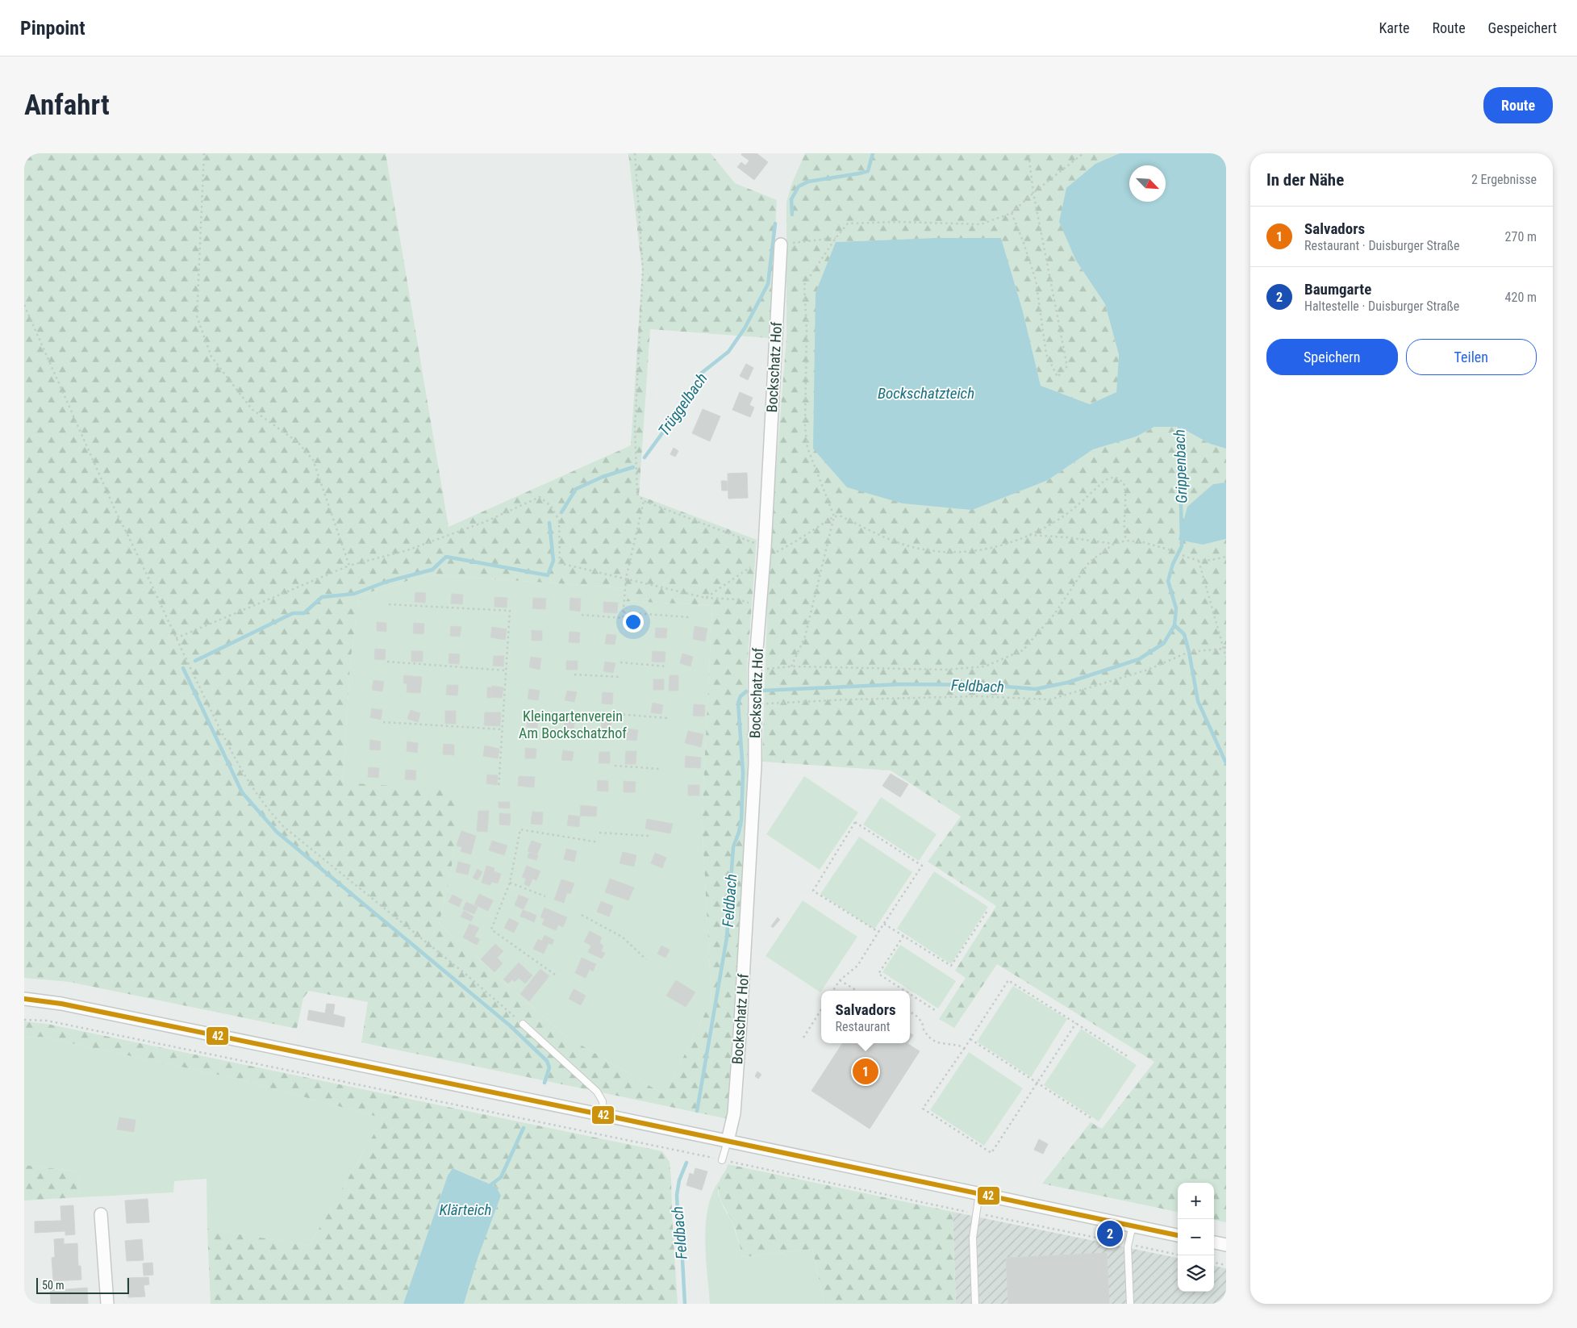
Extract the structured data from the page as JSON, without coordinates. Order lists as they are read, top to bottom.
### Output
{
  "streets": {
    "street": ["Bockschatz Hof"]
  },
  "water": [
    "Bockschatzteich",
    "Trüggelbach",
    "Grippenbach",
    "Feldbach",
    "Klärteich"
  ],
  "parks": ["Kleingartenverein Am Bockschatzhof"],
  "lines": ["transit line 42"],
  "scale_bar": "50 m",
  "north": "bottom right",
  "page": {
    "header": "Pinpoint",
    "nav": ["Karte", "Route", "Gespeichert"],
    "buttons": [
      "Route",
      ["Speichern", "Teilen"]
    ],
    "title": "Anfahrt",
    "heading": ["In der Nähe", "2 Ergebnisse"],
    "list": [
      {
        "mark": "1",
        "name": "Salvadors",
        "note": "Restaurant · Duisburger Straße",
        "value": "270 m"
      },
      {
        "mark": "2",
        "name": "Baumgarte",
        "note": "Haltestelle · Duisburger Straße",
        "value": "420 m"
      }
    ],
    "popup": ["Salvadors", "Restaurant"],
    "pins": ["1", "2"],
    "map_buttons": ["+", "−"],
    "scale": "50 m"
  }
}
